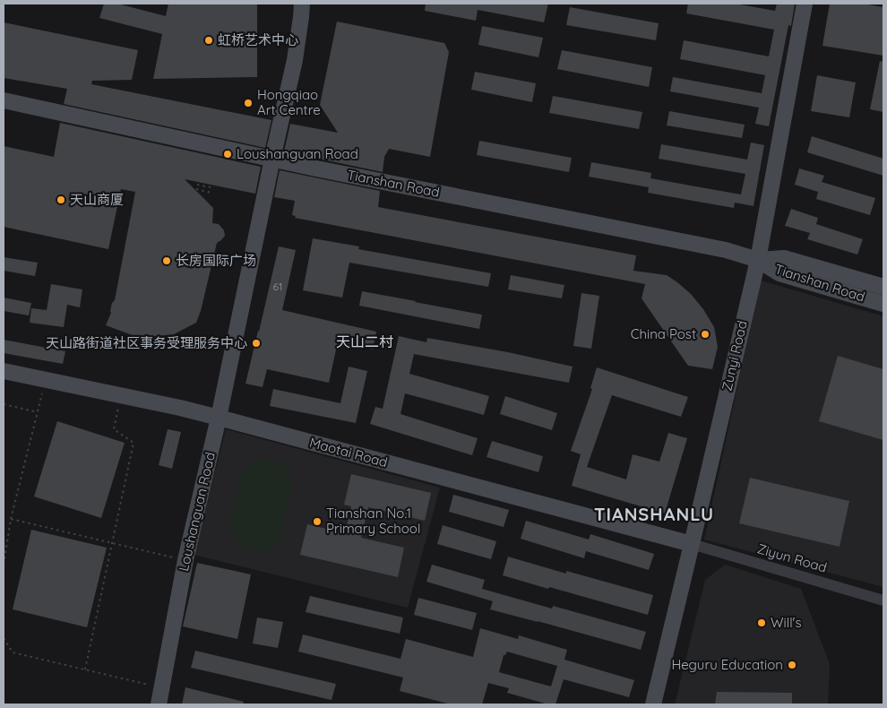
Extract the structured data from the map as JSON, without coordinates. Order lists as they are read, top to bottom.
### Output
{
  "streets": {
    "street": [
      "Tianshan Road",
      "Zunyi Road",
      "Maotai Road",
      "Loushanguan Road",
      "Ziyun Road"
    ]
  },
  "crossings": [
    ["Tianshan Road", "Zunyi Road"],
    ["Tianshan Road", "Loushanguan Road"],
    ["Zunyi Road", "Maotai Road"],
    ["Zunyi Road", "Ziyun Road"],
    ["Maotai Road", "Loushanguan Road"],
    ["Maotai Road", "Ziyun Road"]
  ],
  "districts": ["天山二村", "TIANSHANLU"],
  "places": [
    "虹桥艺术中心",
    "Hongqiao Art Centre",
    "Loushanguan Road",
    "天山商厦",
    "长房国际广场",
    "China Post",
    "天山路街道社区事务受理服务中心",
    "Tianshan No.1 Primary School",
    "Will's",
    "Heguru Education"
  ],
  "house_numbers": ["61"]
}
